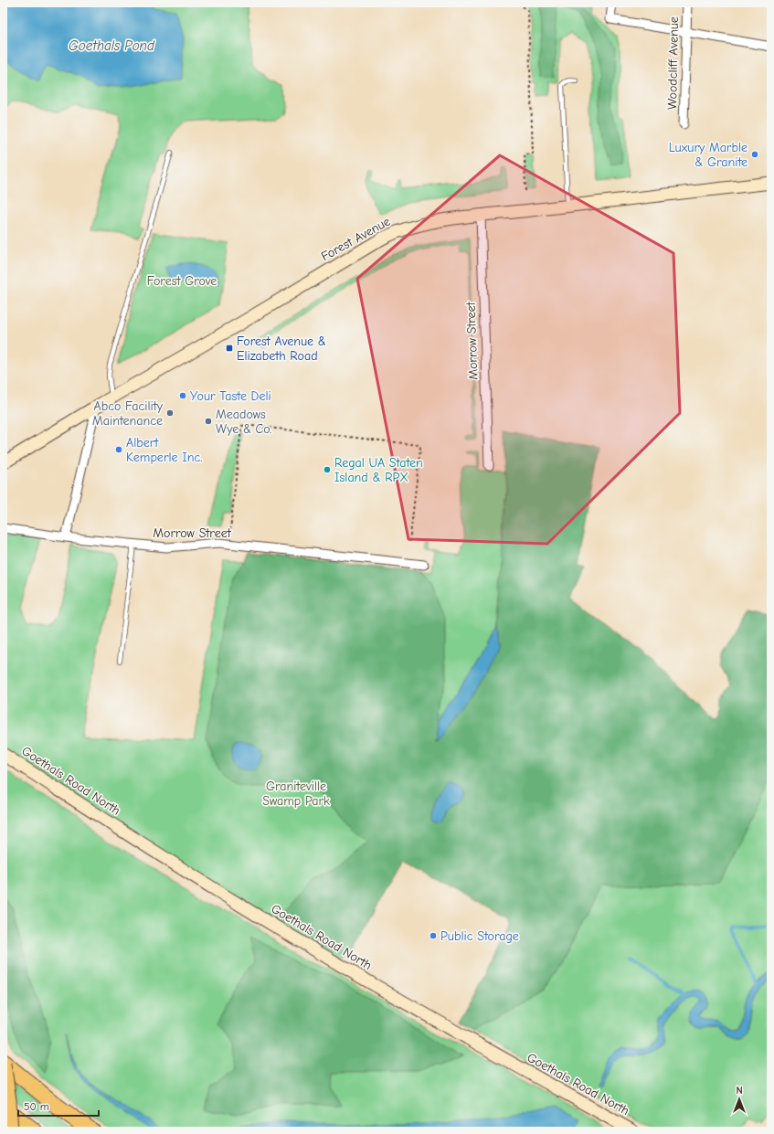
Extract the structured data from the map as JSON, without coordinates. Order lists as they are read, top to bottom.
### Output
{
  "streets": {
    "main road": ["Forest Avenue", "Goethals Road North"],
    "street": ["Woodcliff Avenue", "Morrow Street"]
  },
  "crossings": [
    ["Forest Avenue", "Morrow Street"]
  ],
  "water": ["Goethals Pond"],
  "parks": ["Forest Grove", "Graniteville Swamp Park"],
  "places": {
    "other": [
      "Luxury Marble & Granite",
      "Your Taste Deli",
      "Abco Facility Maintenance",
      "Meadows Wye & Co.",
      "Albert Kemperle Inc.",
      "Regal UA Staten Island & RPX",
      "Public Storage"
    ],
    "transit": ["Forest Avenue & Elizabeth Road"]
  },
  "scale_bar": "50 m",
  "north": "top"
}
